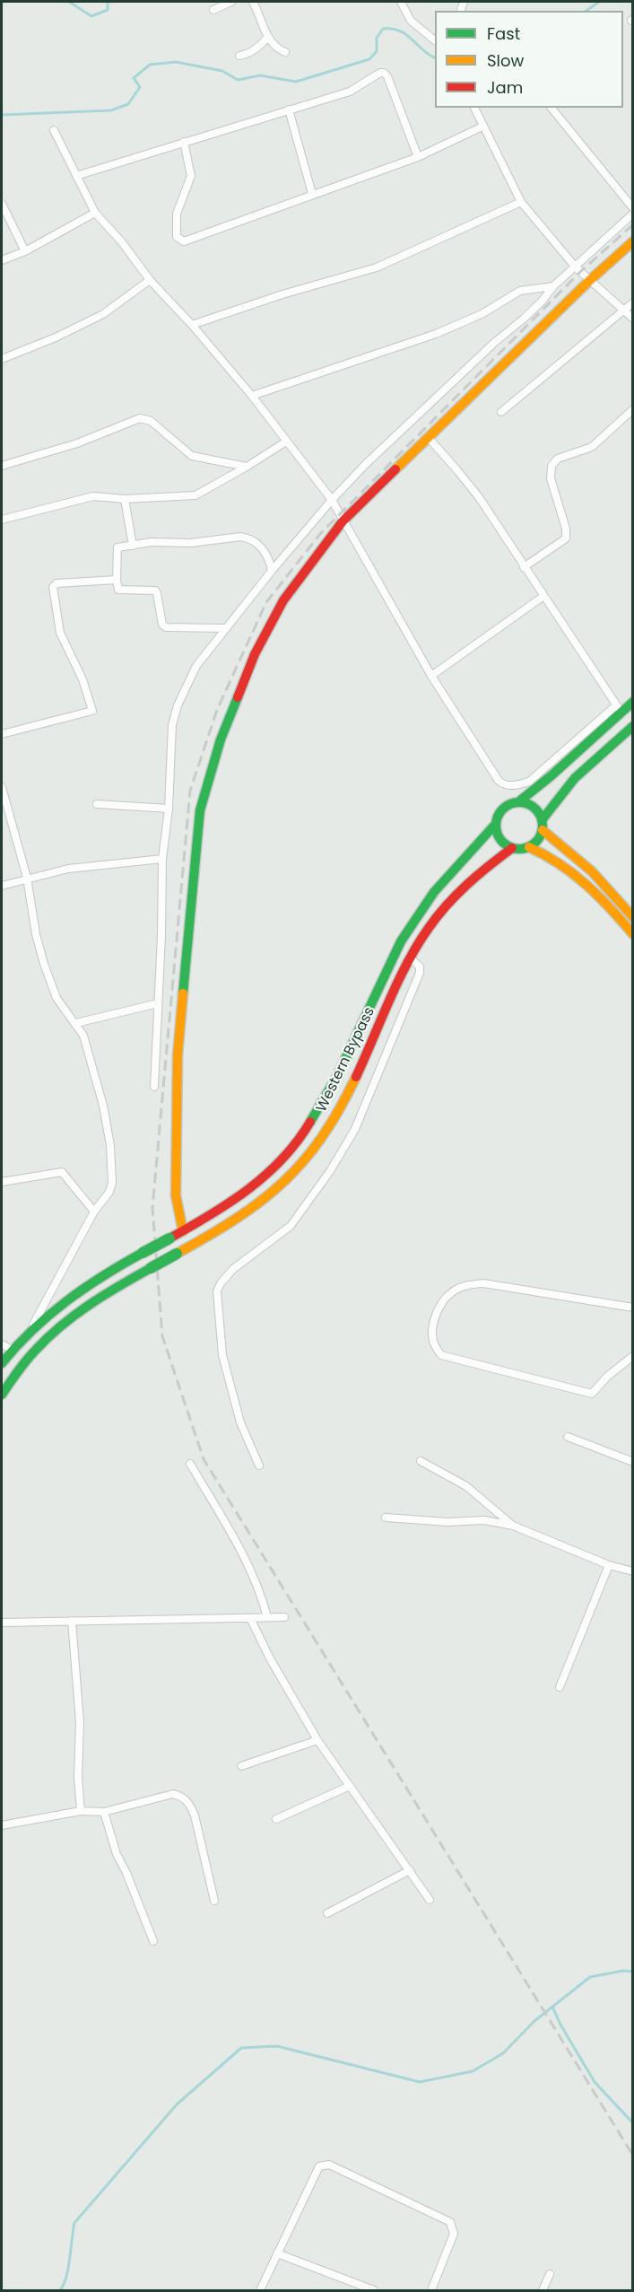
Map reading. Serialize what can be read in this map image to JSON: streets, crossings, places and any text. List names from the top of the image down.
{
  "streets": {
    "main road": ["Western Bypass"]
  },
  "legend": ["Fast", "Slow", "Jam"]
}
